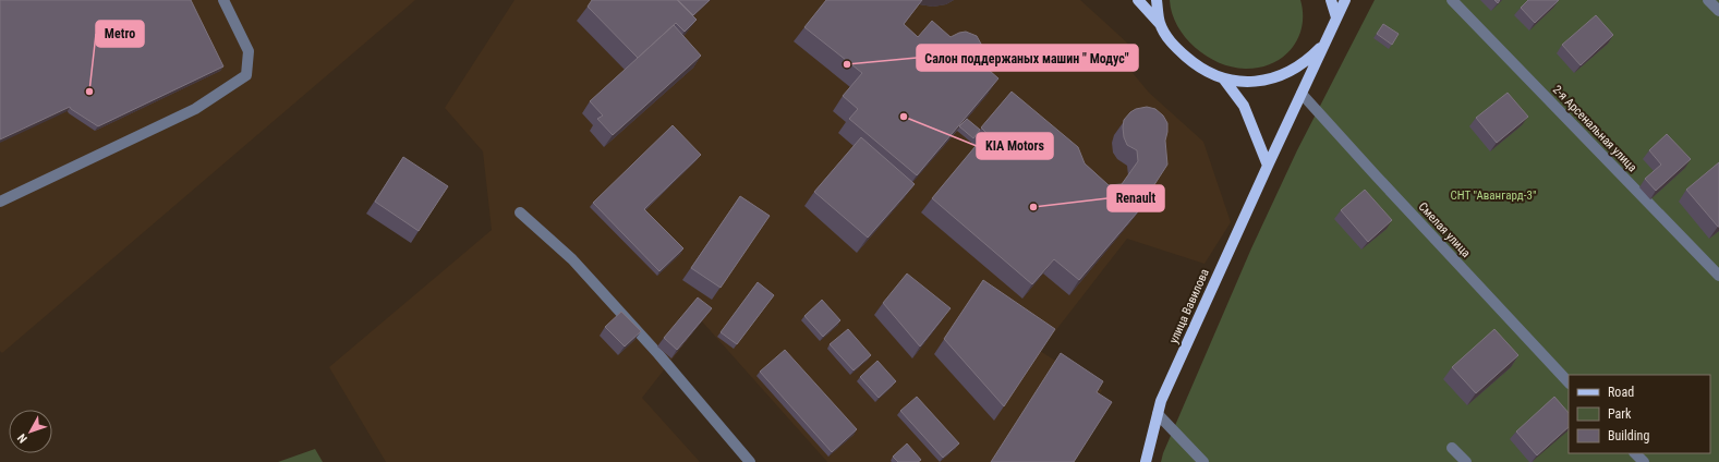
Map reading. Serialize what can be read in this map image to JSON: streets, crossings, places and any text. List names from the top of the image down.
{
  "streets": {
    "main road": ["улица Вавилова"],
    "street": ["2-я Арсенальная улица", "Смелая улица"]
  },
  "crossings": [
    ["Смелая улица", "улица Вавилова"]
  ],
  "parks": ["СНТ \"Авангард-3\""],
  "places": [
    "Салон поддержаных машин \" Модус\"",
    "Metro",
    "KIA Motors",
    "Renault"
  ],
  "legend": ["Road", "Park", "Building"],
  "north": "bottom left"
}
